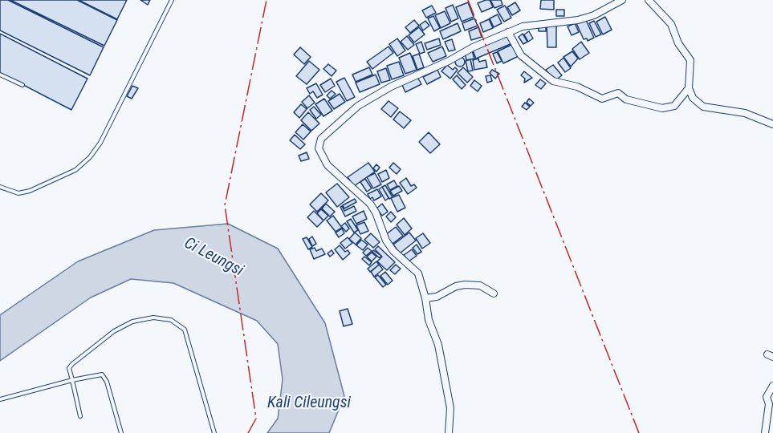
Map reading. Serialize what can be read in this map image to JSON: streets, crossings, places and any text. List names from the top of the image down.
{
  "water": ["Ci Leungsi", "Kali Cileungsi"]
}
